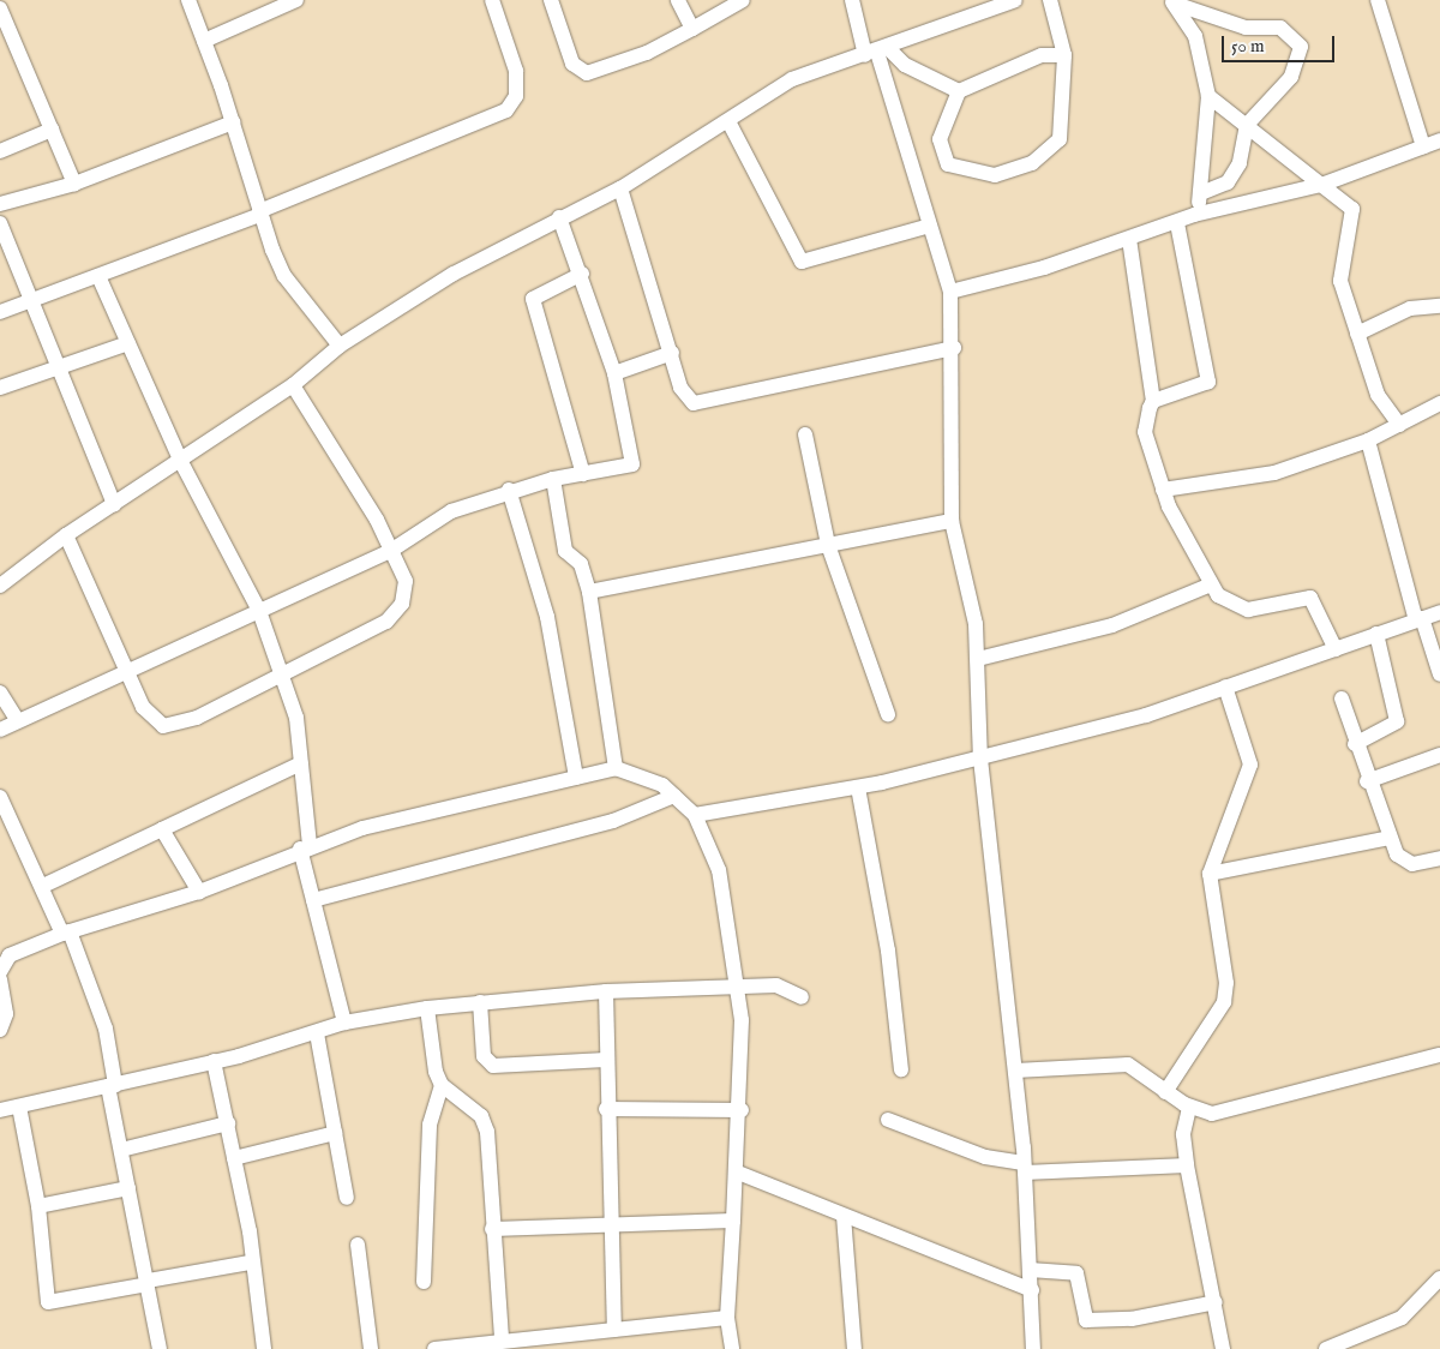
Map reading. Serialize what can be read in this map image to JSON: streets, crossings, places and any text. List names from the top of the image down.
{
  "scale_bar": "50 m"
}
